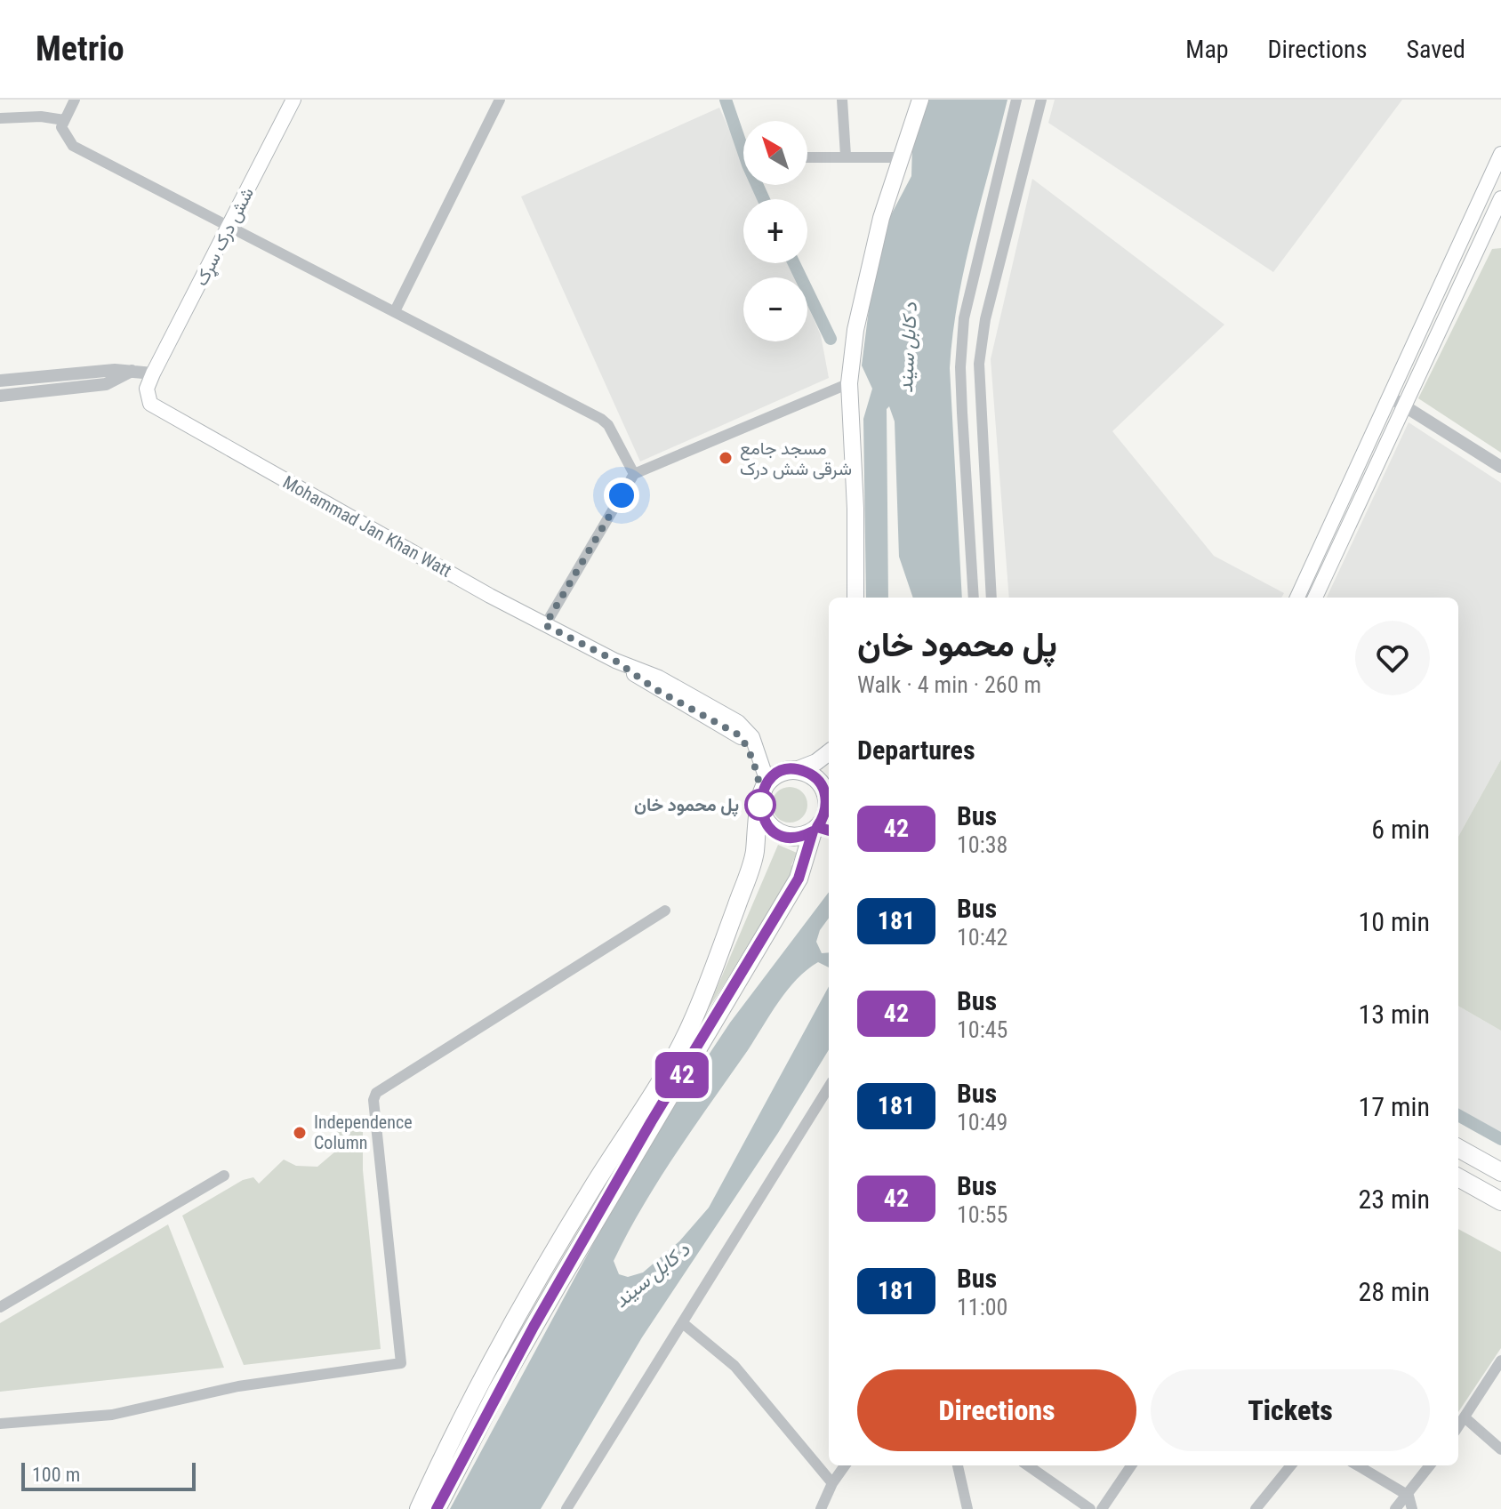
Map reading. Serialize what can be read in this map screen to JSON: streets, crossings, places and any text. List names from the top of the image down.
{
  "streets": {
    "main road": ["شش درک سړک", "Mohammad Jan Khan Watt"]
  },
  "crossings": [
    ["شش درک سړک", "Mohammad Jan Khan Watt"]
  ],
  "water": ["د کابل سيند"],
  "places": ["مسجد جامع شرقی شش درک", "پل محمود خان", "Independence Column"],
  "lines": ["bus line 42"],
  "scale_bar": "100 m",
  "north": "top left",
  "page": {
    "header": "Metrio",
    "nav": ["Map", "Directions", "Saved"],
    "on_map": "42",
    "map_buttons": ["+", "−"],
    "heading": [
      ["پل محمود خان", "Walk · 4 min · 260 m"],
      "Departures"
    ],
    "list": [
      {
        "mark": "42",
        "name": "Bus",
        "note": "10:38",
        "value": "6 min"
      },
      {
        "mark": "181",
        "name": "Bus",
        "note": "10:42",
        "value": "10 min"
      },
      {
        "mark": "42",
        "name": "Bus",
        "note": "10:45",
        "value": "13 min"
      },
      {
        "mark": "181",
        "name": "Bus",
        "note": "10:49",
        "value": "17 min"
      },
      {
        "mark": "42",
        "name": "Bus",
        "note": "10:55",
        "value": "23 min"
      },
      {
        "mark": "181",
        "name": "Bus",
        "note": "11:00",
        "value": "28 min"
      }
    ],
    "buttons": ["Directions", "Tickets"],
    "scale": "100 m"
  }
}
